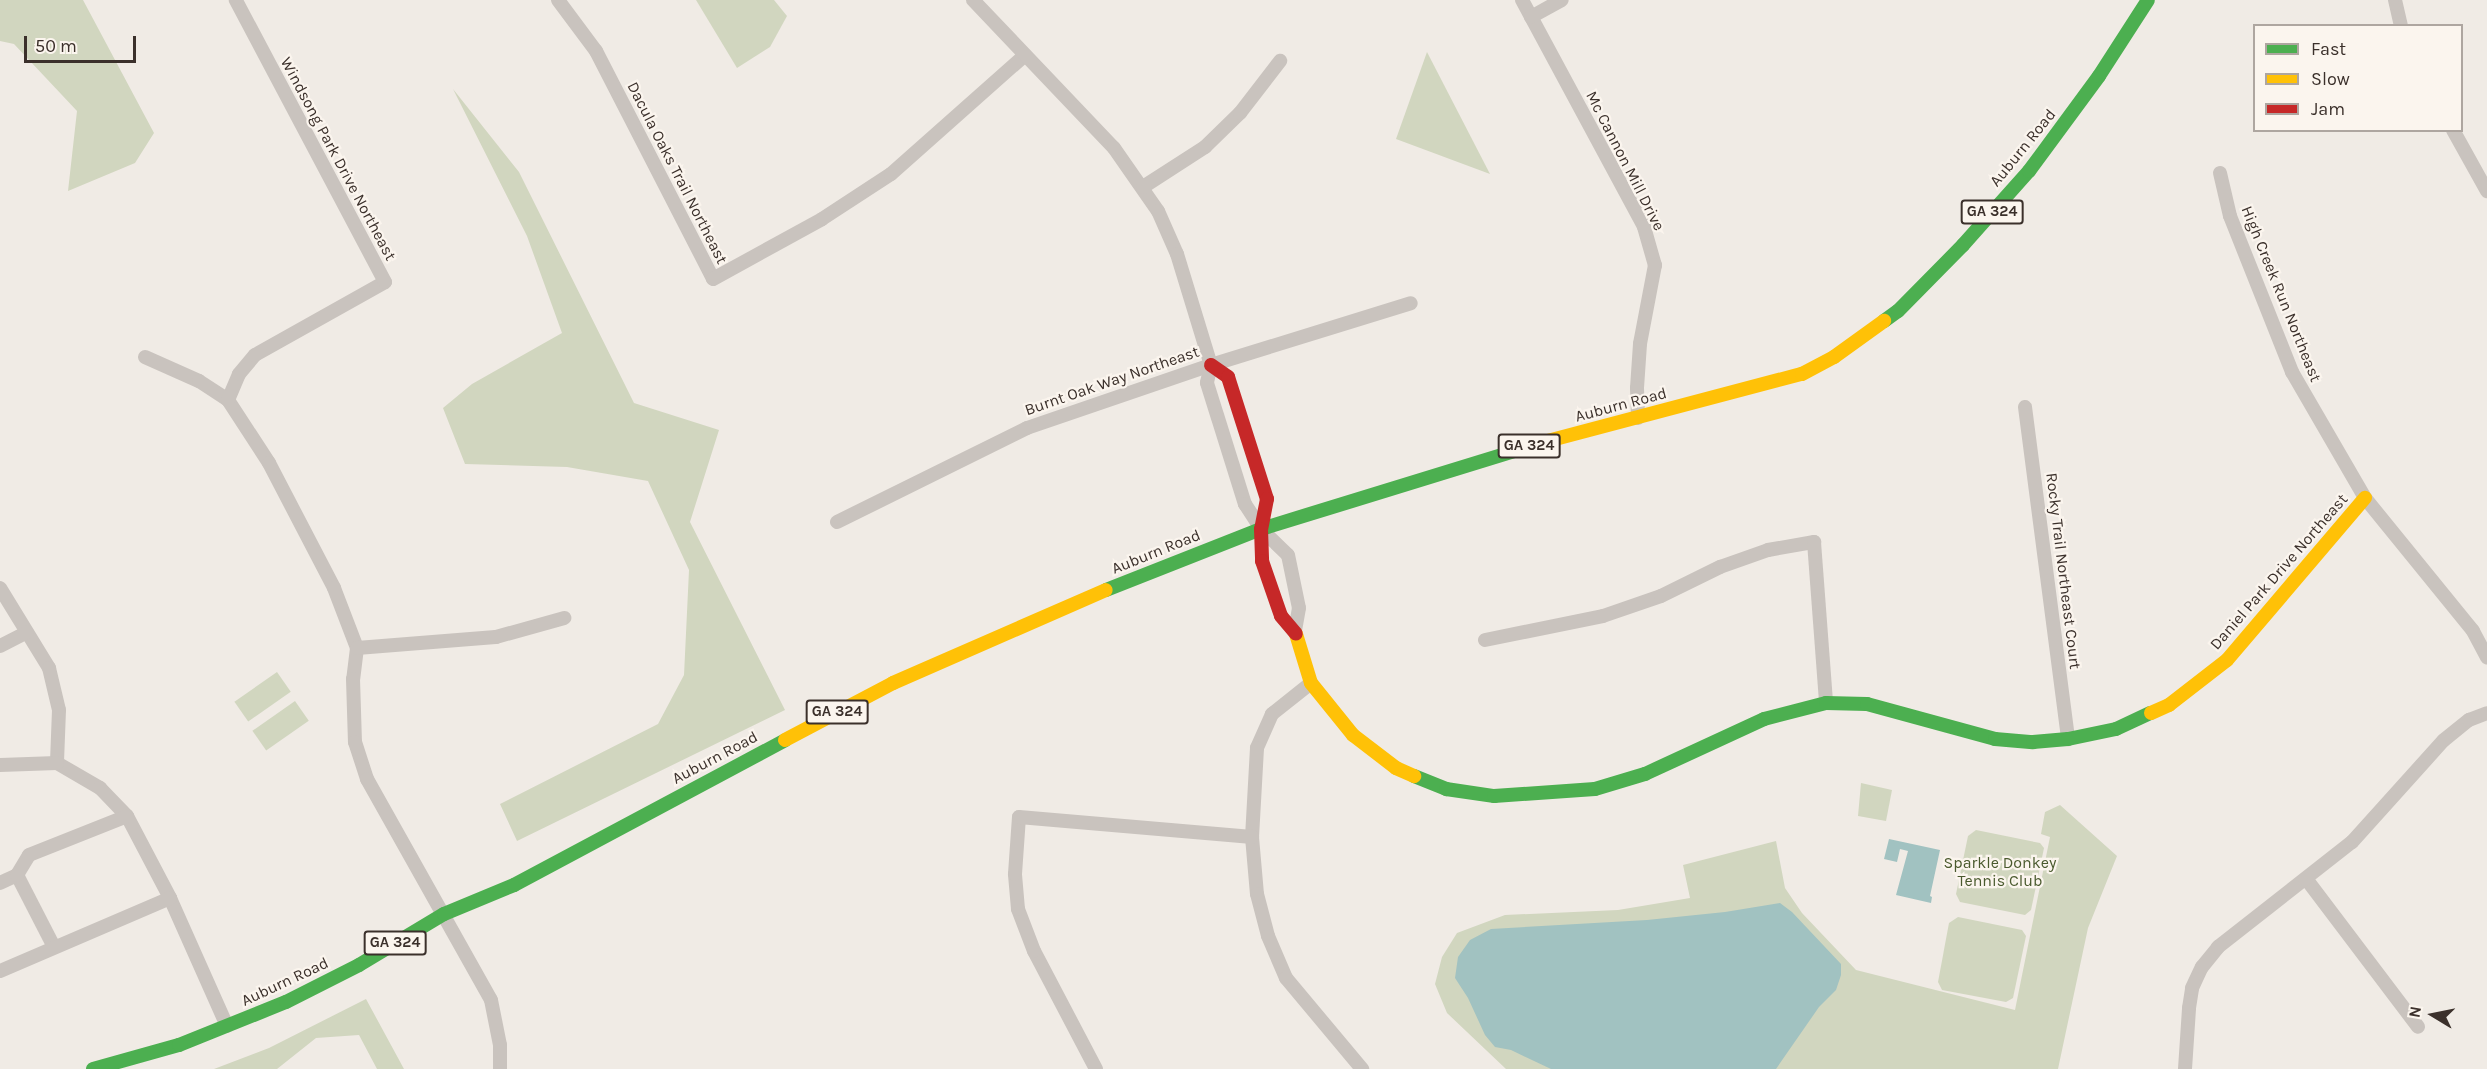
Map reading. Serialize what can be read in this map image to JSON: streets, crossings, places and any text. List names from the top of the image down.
{
  "streets": {
    "main road": ["Auburn Road", "GA 324", "Daniel Park Drive Northeast"],
    "street": [
      "Windsong Park Drive Northeast",
      "Mc Cannon Mill Drive",
      "Dacula Oaks Trail Northeast",
      "High Creek Run Northeast",
      "Burnt Oak Way Northeast",
      "Rocky Trail Northeast Court"
    ]
  },
  "crossings": [
    ["Auburn Road", "Mc Cannon Mill Drive"],
    ["Auburn Road", "Daniel Park Drive Northeast"],
    ["High Creek Run Northeast", "Daniel Park Drive Northeast"],
    ["Burnt Oak Way Northeast", "Daniel Park Drive Northeast"],
    ["Rocky Trail Northeast Court", "Daniel Park Drive Northeast"]
  ],
  "parks": ["Sparkle Donkey Tennis Club"],
  "legend": ["Fast", "Slow", "Jam"],
  "scale_bar": "50 m",
  "north": "left"
}
